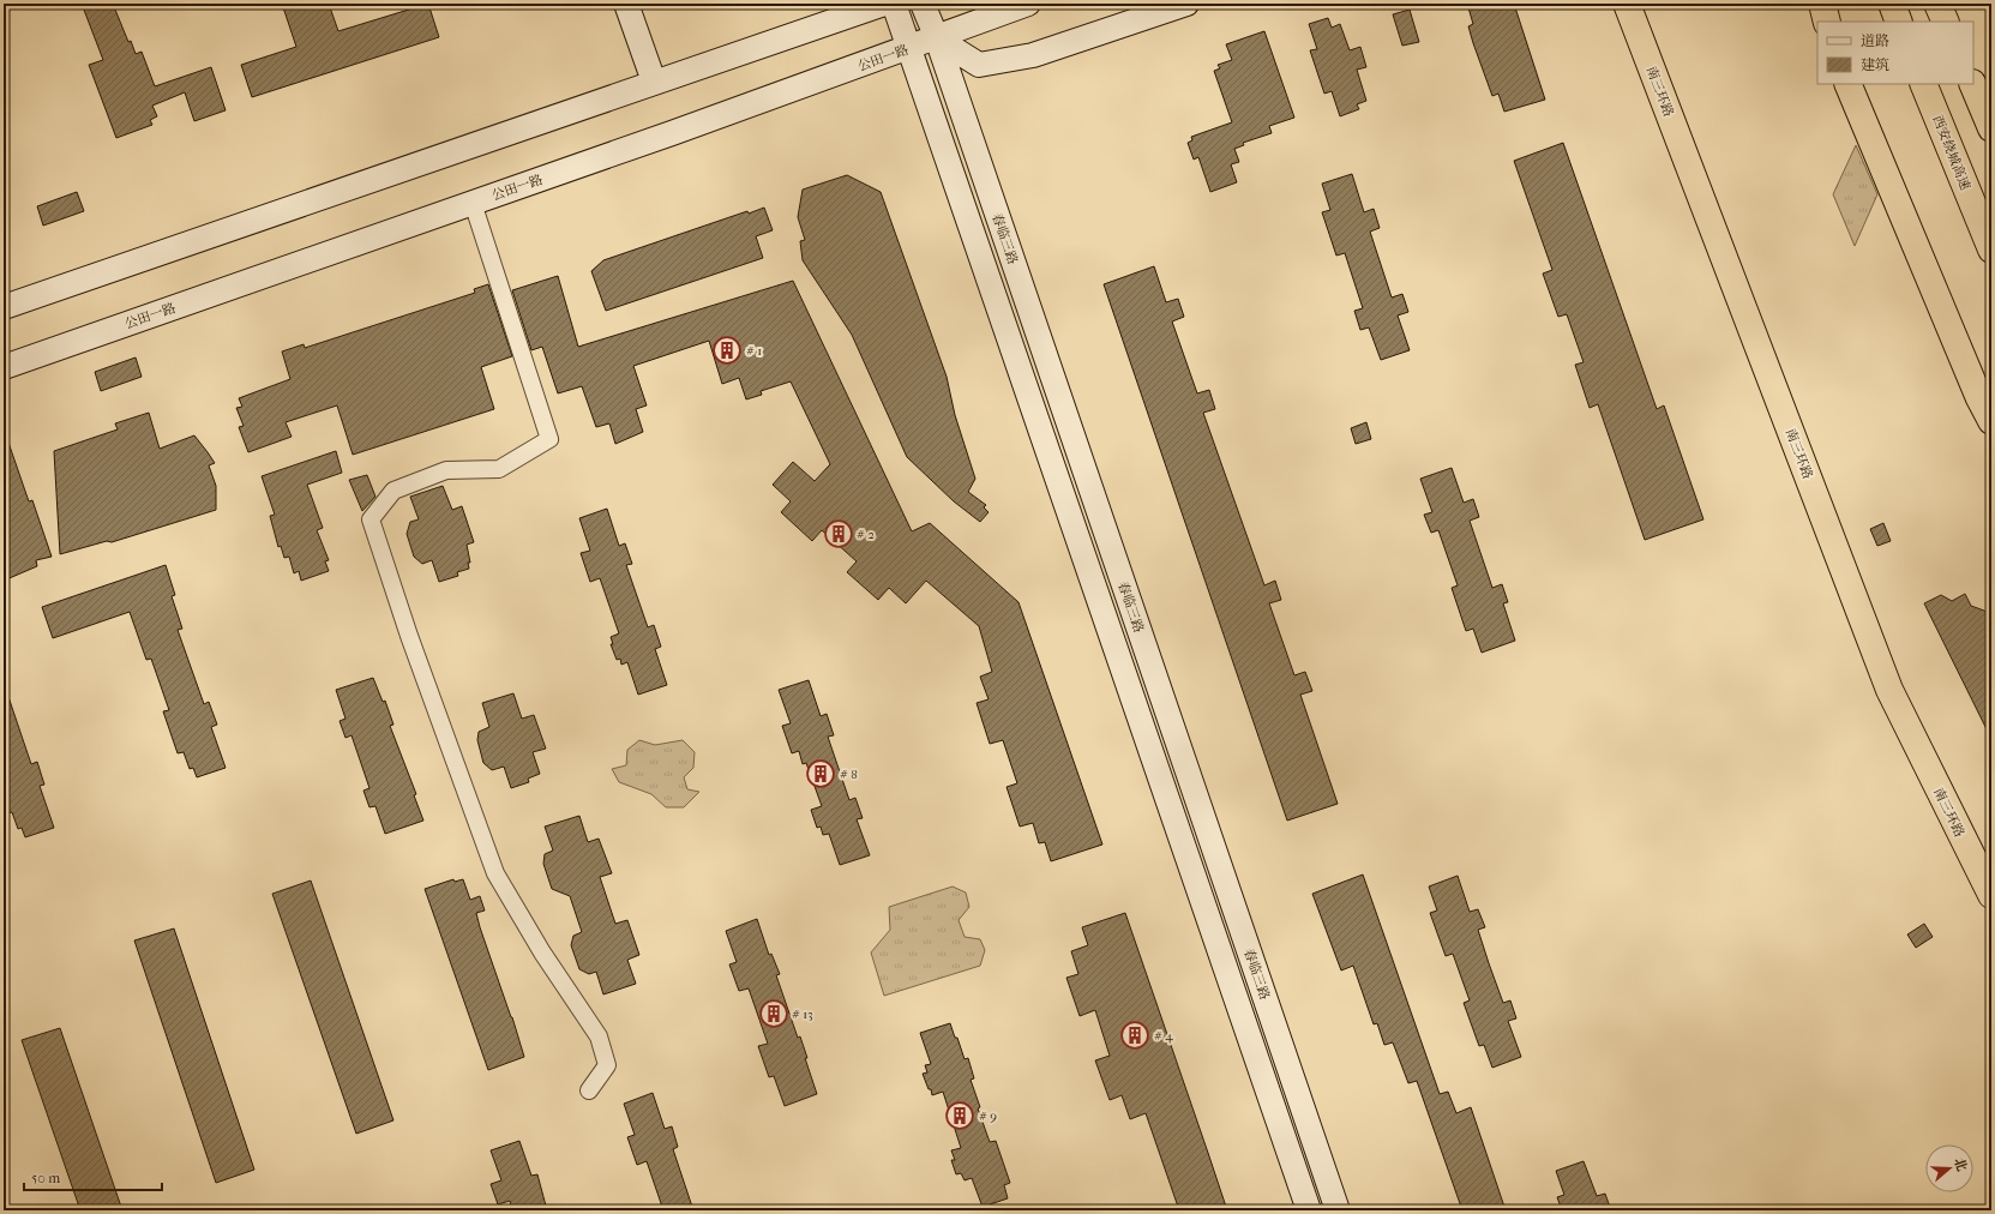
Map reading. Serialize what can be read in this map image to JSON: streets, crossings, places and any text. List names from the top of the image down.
{
  "streets": {
    "highway": ["南三环路", "西安绕城高速"],
    "street": ["公田一路", "春临三路"]
  },
  "crossings": [
    ["公田一路", "春临三路"]
  ],
  "places": {
    "building": [
      "# 1",
      "# 2",
      "# 8",
      "# 13",
      "# 4",
      "# 9"
    ]
  },
  "legend": ["道路", "建筑"],
  "scale_bar": "50 m",
  "north": "right"
}
